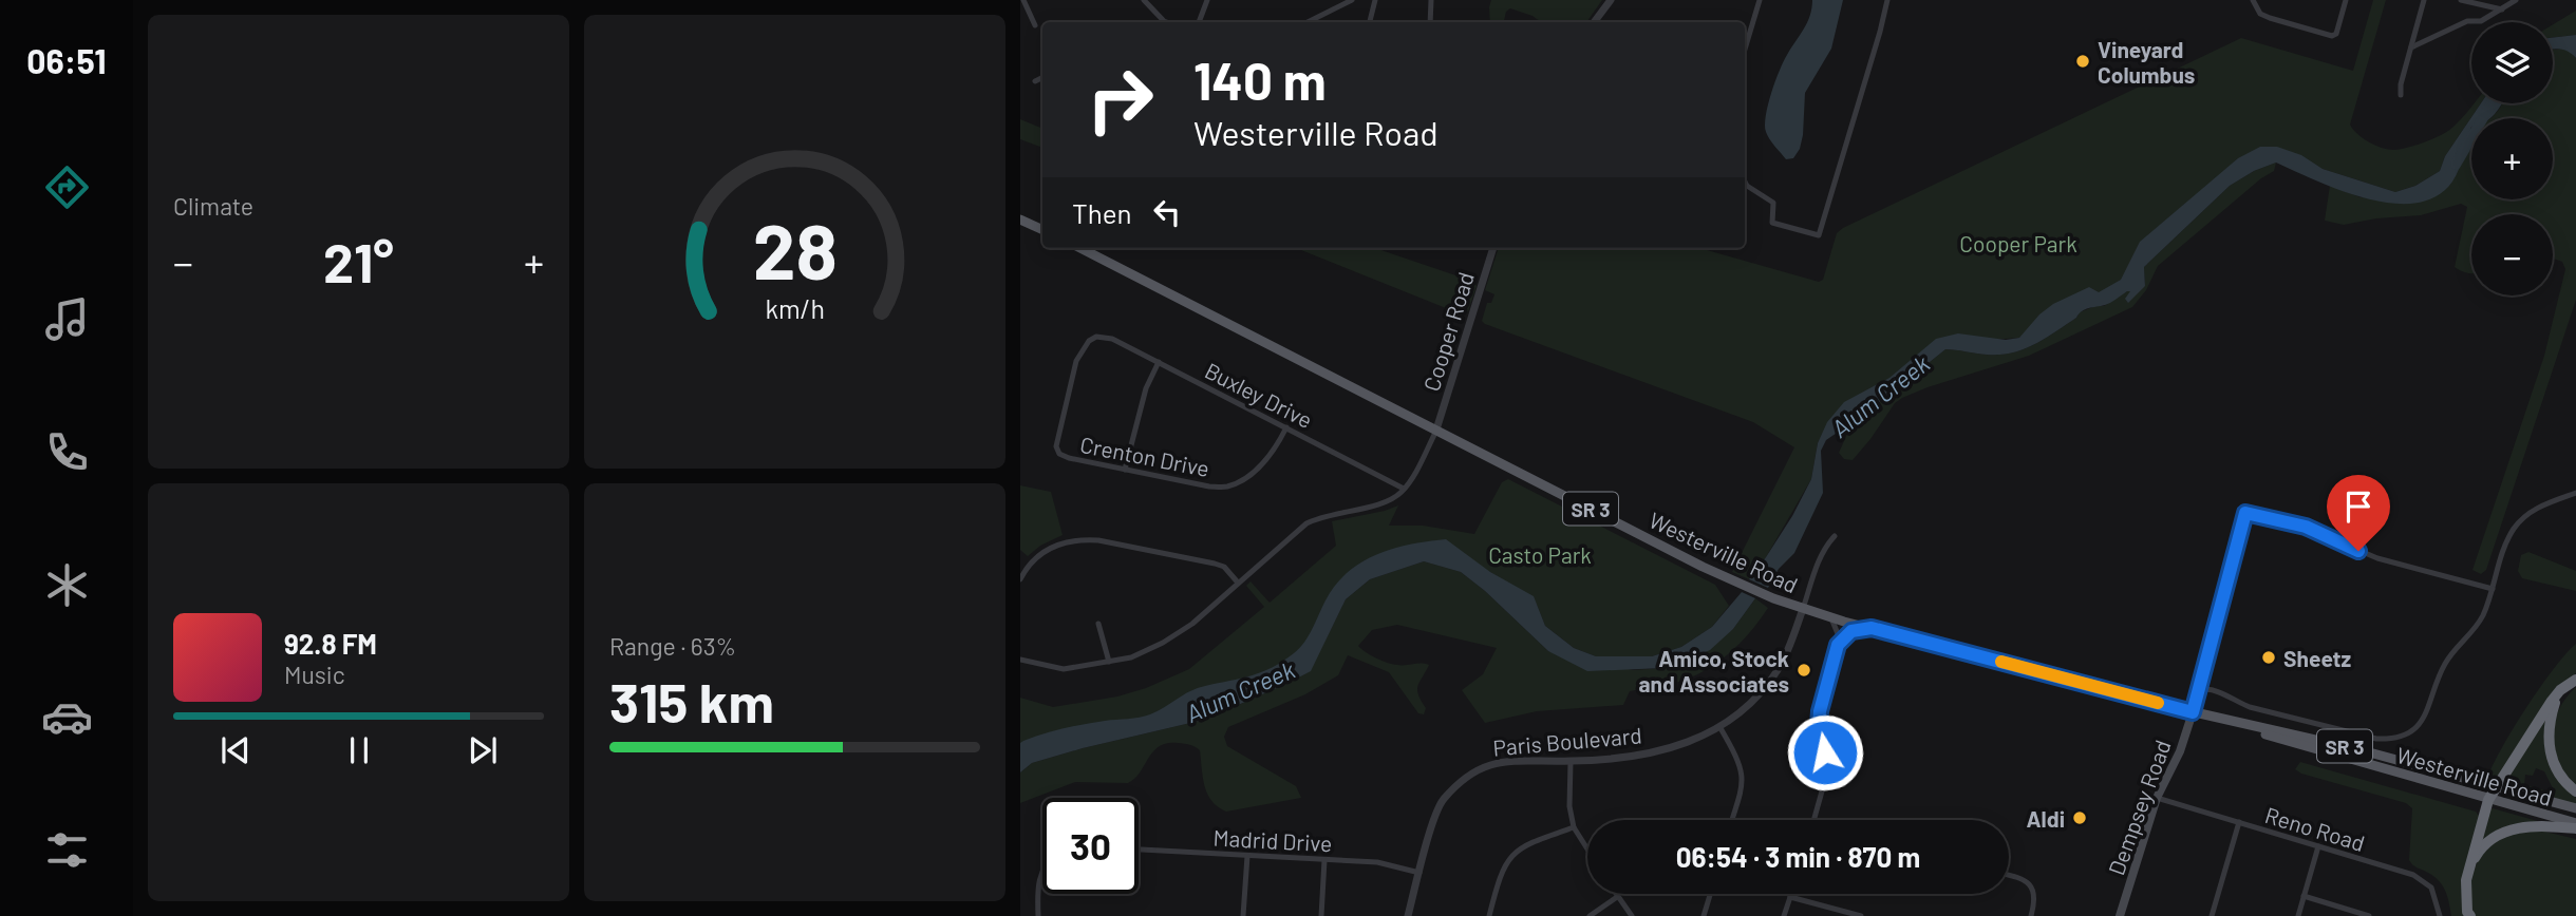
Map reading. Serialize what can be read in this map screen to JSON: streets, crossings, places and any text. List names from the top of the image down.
{
  "streets": {
    "main road": ["SR 3", "Westerville Road", "Dempsey Road"],
    "street": [
      "Cooper Road",
      "Buxley Drive",
      "Crenton Drive",
      "Paris Boulevard",
      "Reno Road",
      "Madrid Drive"
    ]
  },
  "crossings": [
    ["Cooper Road", "Westerville Road"],
    ["Buxley Drive", "Crenton Drive"],
    ["Westerville Road", "Paris Boulevard"],
    ["Westerville Road", "Dempsey Road"],
    ["Paris Boulevard", "Madrid Drive"],
    ["Dempsey Road", "Reno Road"]
  ],
  "water": ["Alum Creek"],
  "parks": ["Cooper Park", "Casto Park"],
  "places": [
    "Vineyard Columbus",
    "Sheetz",
    "Amico, Stock and Associates",
    "Aldi"
  ],
  "page": {
    "tabs": "06:51",
    "tile": [
      "Climate",
      ["Range · 63%", "315 km"]
    ],
    "map_buttons": ["+", "−"],
    "turn": ["140 m", "Westerville Road"],
    "then": "Then",
    "heat": ["−", "21°", "+"],
    "song": ["92.8 FM", "Music"],
    "limit": "30",
    "trip": "06:54 · 3 min · 870 m",
    "gauge": ["28", "km/h"]
  }
}
